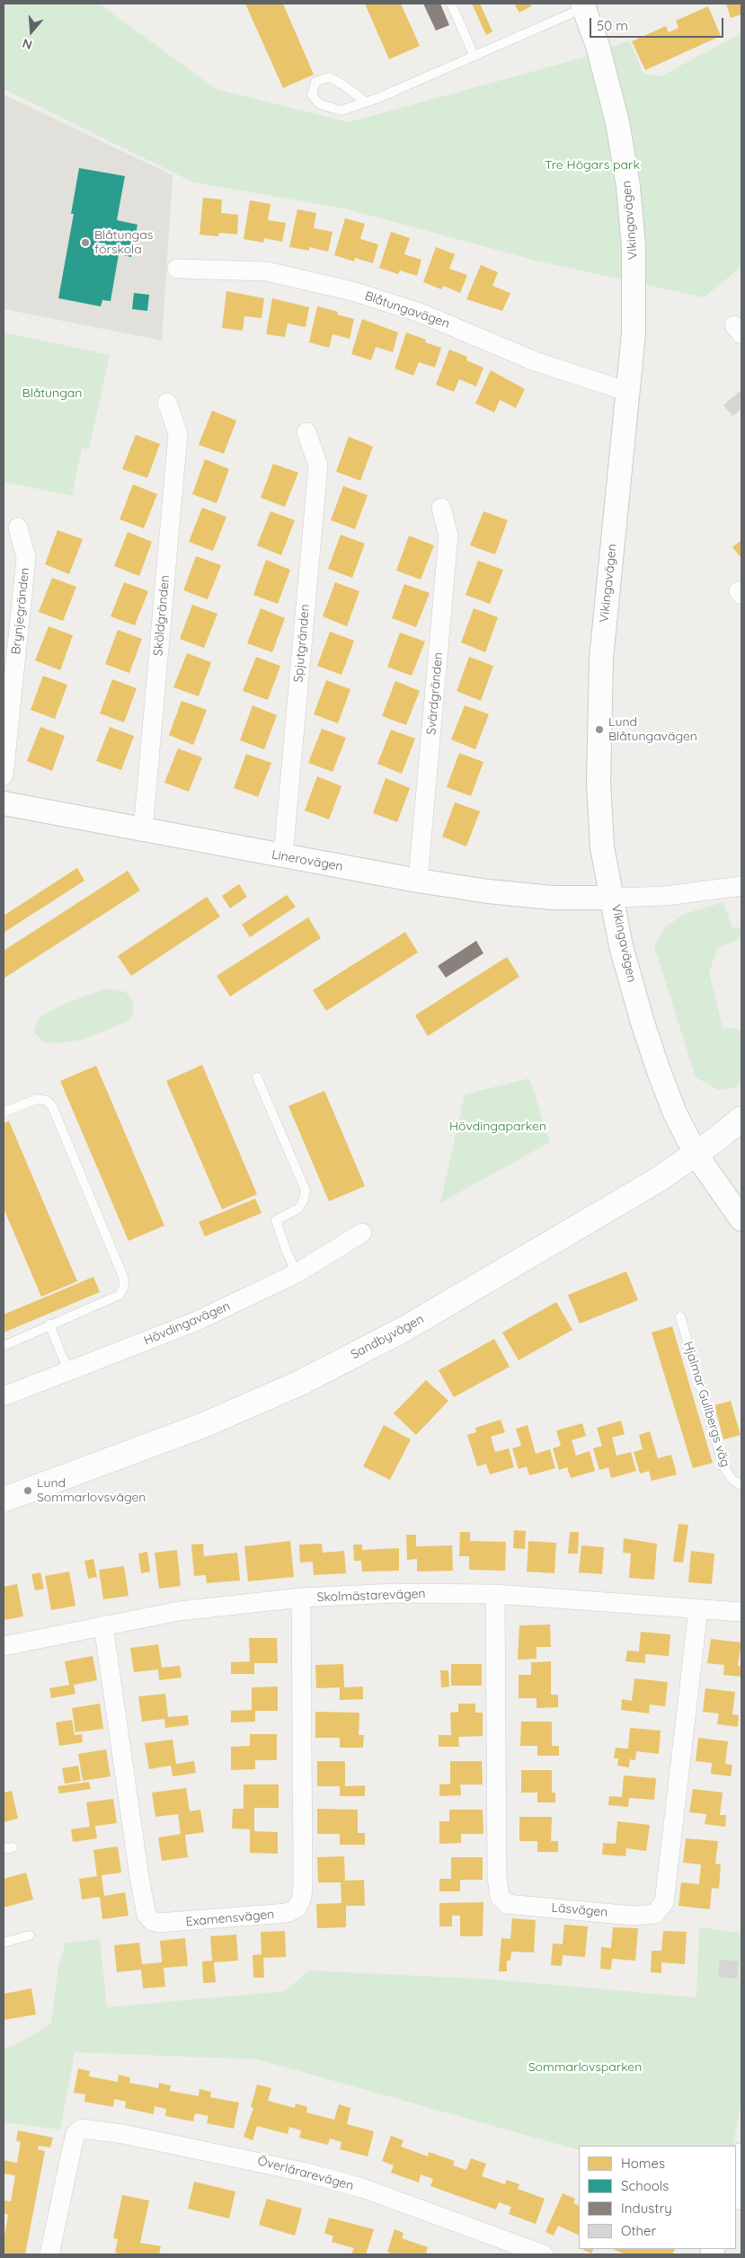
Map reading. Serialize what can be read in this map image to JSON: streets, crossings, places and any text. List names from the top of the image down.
{
  "streets": {
    "main road": ["Sandbyvägen"],
    "street": [
      "Vikingavägen",
      "Blåtungavägen",
      "Brynjegränden",
      "Sköldgränden",
      "Spjutgränden",
      "Svärdgränden",
      "Linerovägen",
      "Hövdingavägen",
      "Skolmästarevägen",
      "Läsvägen",
      "Examensvägen",
      "Överlärarevägen"
    ],
    "lane": ["Hjalmar Gullbergs väg"]
  },
  "crossings": [
    ["Vikingavägen", "Blåtungavägen"],
    ["Vikingavägen", "Linerovägen"],
    ["Vikingavägen", "Sandbyvägen"],
    ["Sköldgränden", "Linerovägen"],
    ["Spjutgränden", "Linerovägen"],
    ["Svärdgränden", "Linerovägen"],
    ["Skolmästarevägen", "Läsvägen"],
    ["Skolmästarevägen", "Examensvägen"]
  ],
  "parks": [
    "Tre Högars park",
    "Blåtungan",
    "Hövdingaparken",
    "Sommarlovsparken"
  ],
  "places": ["Blåtungas förskola", "Lund Blåtungavägen", "Lund Sommarlovsvägen"],
  "legend": [
    "Homes",
    "Schools",
    "Industry",
    "Other"
  ],
  "scale_bar": "50 m",
  "north": "bottom"
}
